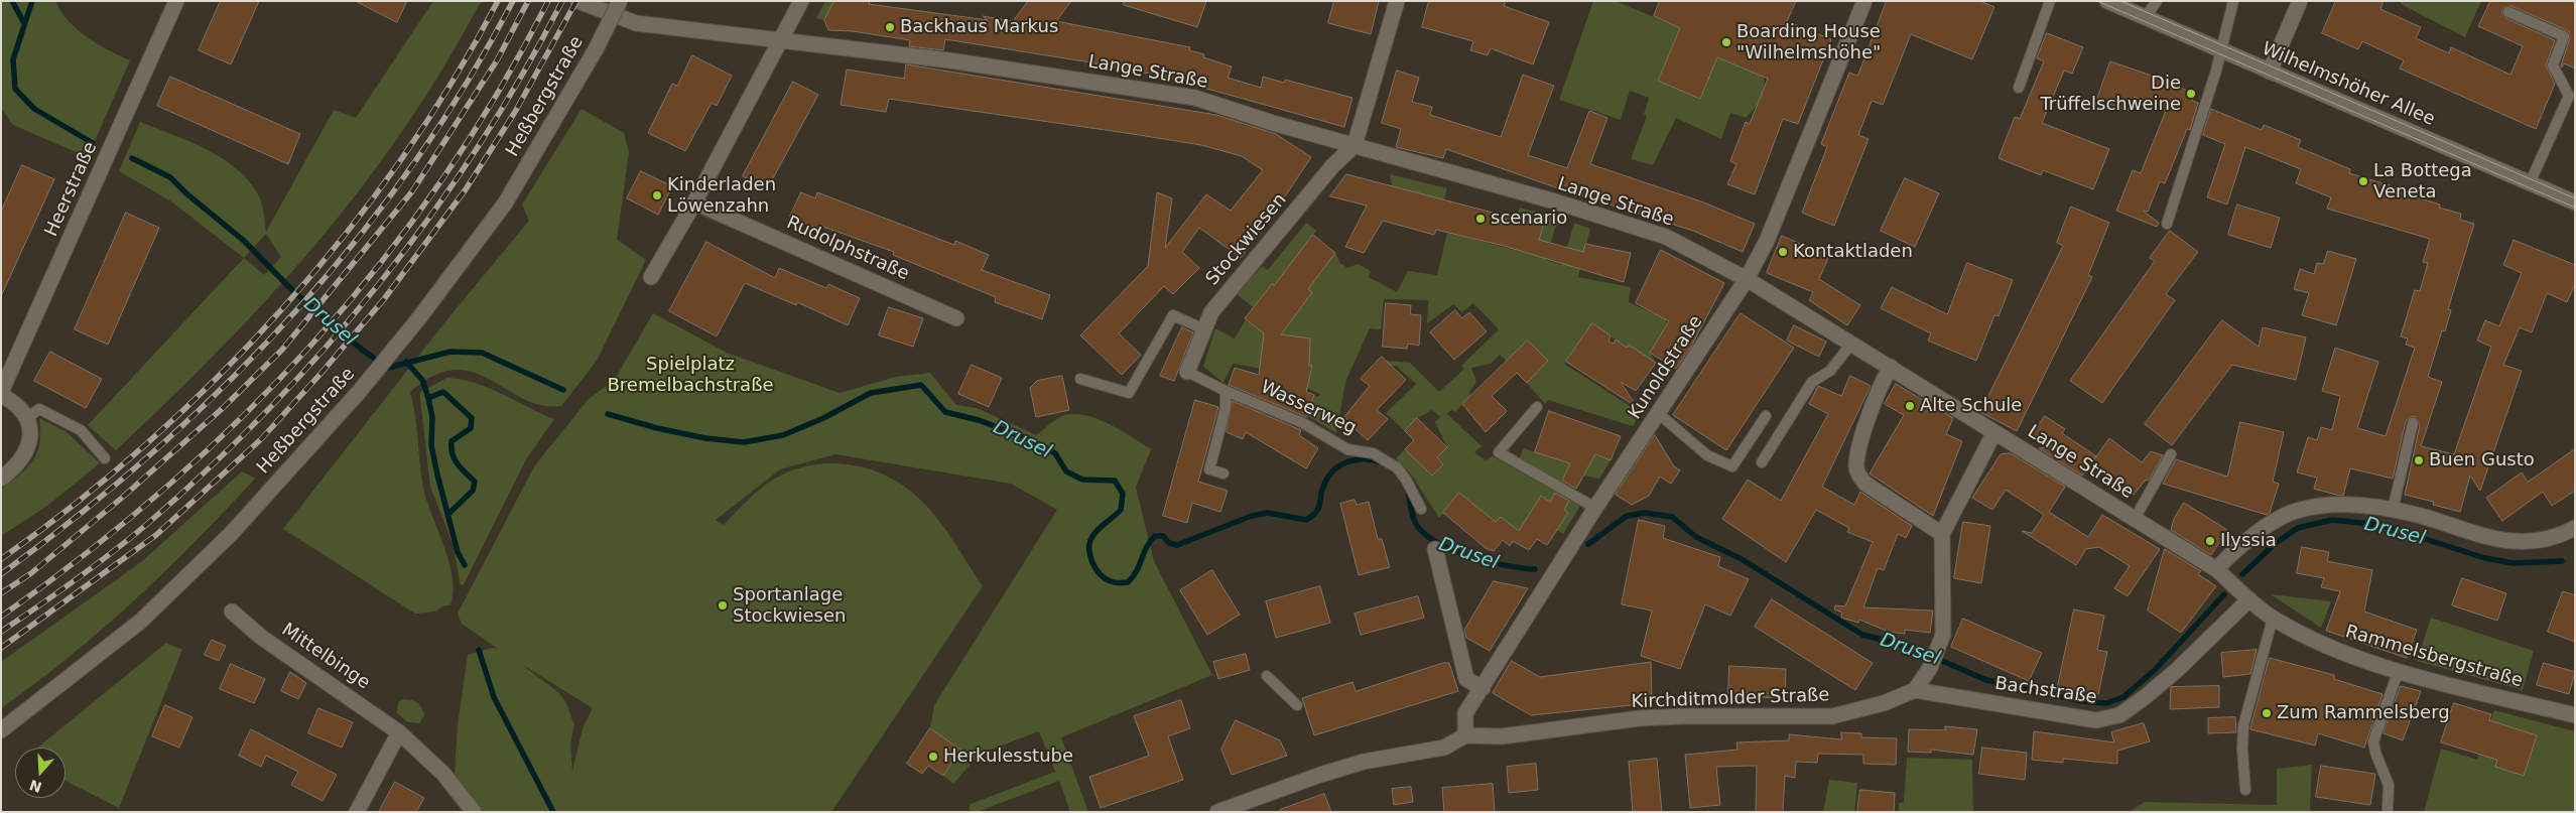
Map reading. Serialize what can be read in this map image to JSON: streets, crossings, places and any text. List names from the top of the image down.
{
  "streets": {
    "street": [
      "Lange Straße",
      "Wilhelmshöher Allee",
      "Heßbergstraße",
      "Heerstraße",
      "Stockwiesen",
      "Rudolphstraße",
      "Kunoldstraße",
      "Mittelbinge",
      "Rammelsbergstraße",
      "Bachstraße",
      "Kirchditmolder Straße"
    ],
    "lane": ["Wasserweg"]
  },
  "crossings": [
    ["Lange Straße", "Stockwiesen"],
    ["Lange Straße", "Kunoldstraße"],
    ["Lange Straße", "Rammelsbergstraße"],
    ["Stockwiesen", "Wasserweg"],
    ["Kunoldstraße", "Kirchditmolder Straße"],
    ["Rammelsbergstraße", "Bachstraße"],
    ["Bachstraße", "Kirchditmolder Straße"]
  ],
  "water": ["Drusel"],
  "parks": ["Spielplatz Bremelbachstraße"],
  "places": [
    "Backhaus Markus",
    "Boarding House \"Wilhelmshöhe\"",
    "Die Trüffelschweine",
    "La Bottega Veneta",
    "Kinderladen Löwenzahn",
    "scenario",
    "Kontaktladen",
    "Alte Schule",
    "Buen Gusto",
    "Ilyssia",
    "Sportanlage Stockwiesen",
    "Zum Rammelsberg",
    "Herkulesstube"
  ],
  "north": "bottom"
}
